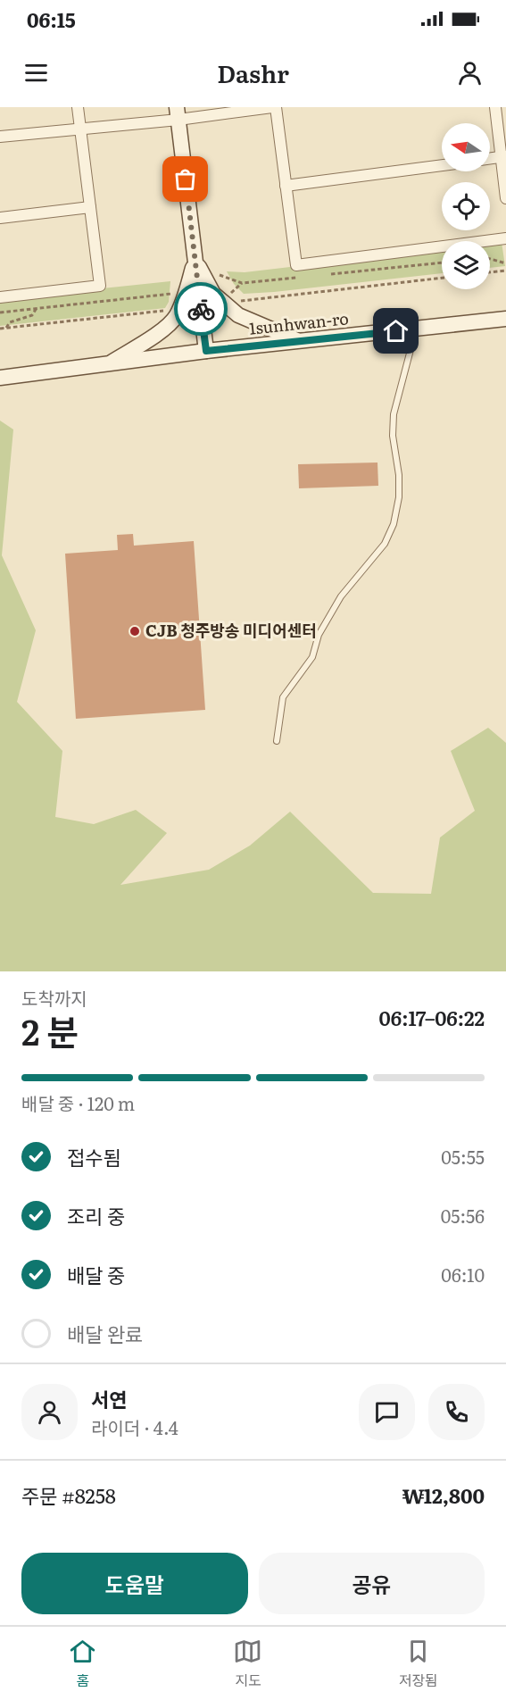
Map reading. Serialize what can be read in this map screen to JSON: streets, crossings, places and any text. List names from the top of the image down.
{
  "streets": {
    "street": ["1sunhwan-ro"]
  },
  "places": ["CJB 청주방송 미디어센터"],
  "north": "left",
  "page": {
    "status": "06:15",
    "header": "Dashr",
    "heading": ["2 분", "도착까지", "06:17–06:22"],
    "panel": [
      "서연",
      "라이더 · 4.4",
      "주문 #8258",
      "₩12,800"
    ],
    "bar": "배달 중 · 120 m",
    "list": [
      ["접수됨", "05:55"],
      ["조리 중", "05:56"],
      ["배달 중", "06:10"],
      "배달 완료"
    ],
    "buttons": ["도움말", "공유"],
    "tabs": ["홈", "지도", "저장됨"]
  }
}
